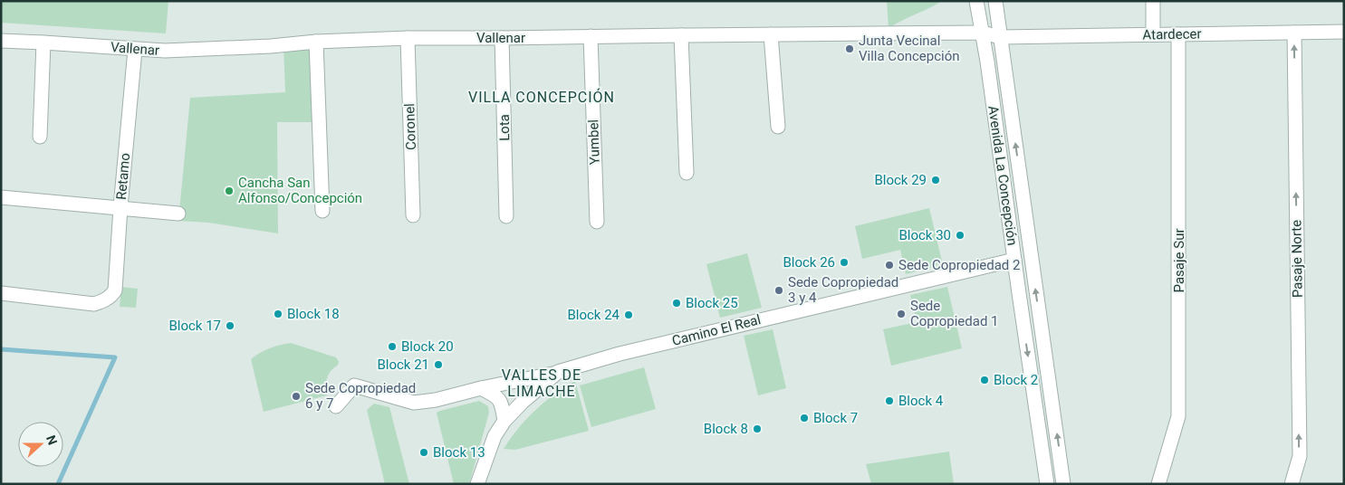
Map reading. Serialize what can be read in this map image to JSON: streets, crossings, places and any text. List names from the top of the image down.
{
  "streets": {
    "street": [
      "Atardecer",
      "Vallenar",
      "Coronel",
      "Lota",
      "Yumbel",
      "Avenida La Concepción",
      "Retamo",
      "Pasaje Norte",
      "Pasaje Sur",
      "Camino El Real"
    ]
  },
  "crossings": [
    ["Atardecer", "Vallenar"],
    ["Atardecer", "Avenida La Concepción"],
    ["Atardecer", "Pasaje Norte"],
    ["Atardecer", "Pasaje Sur"],
    ["Vallenar", "Coronel"],
    ["Vallenar", "Lota"],
    ["Vallenar", "Yumbel"],
    ["Vallenar", "Avenida La Concepción"],
    ["Vallenar", "Retamo"],
    ["Avenida La Concepción", "Camino El Real"]
  ],
  "one_way": ["Pasaje Norte"],
  "districts": ["VILLA CONCEPCIÓN", "VALLES DE LIMACHE"],
  "places": [
    "Junta Vecinal Villa Concepción",
    "Block 29",
    "Cancha San Alfonso/Concepción",
    "Block 30",
    "Block 26",
    "Sede Copropiedad 2",
    "Sede Copropiedad 3 y 4",
    "Block 25",
    "Block 18",
    "Sede Copropiedad 1",
    "Block 24",
    "Block 17",
    "Block 20",
    "Block 21",
    "Block 2",
    "Sede Copropiedad 6 y 7",
    "Block 4",
    "Block 7",
    "Block 8",
    "Block 13"
  ],
  "north": "right"
}
